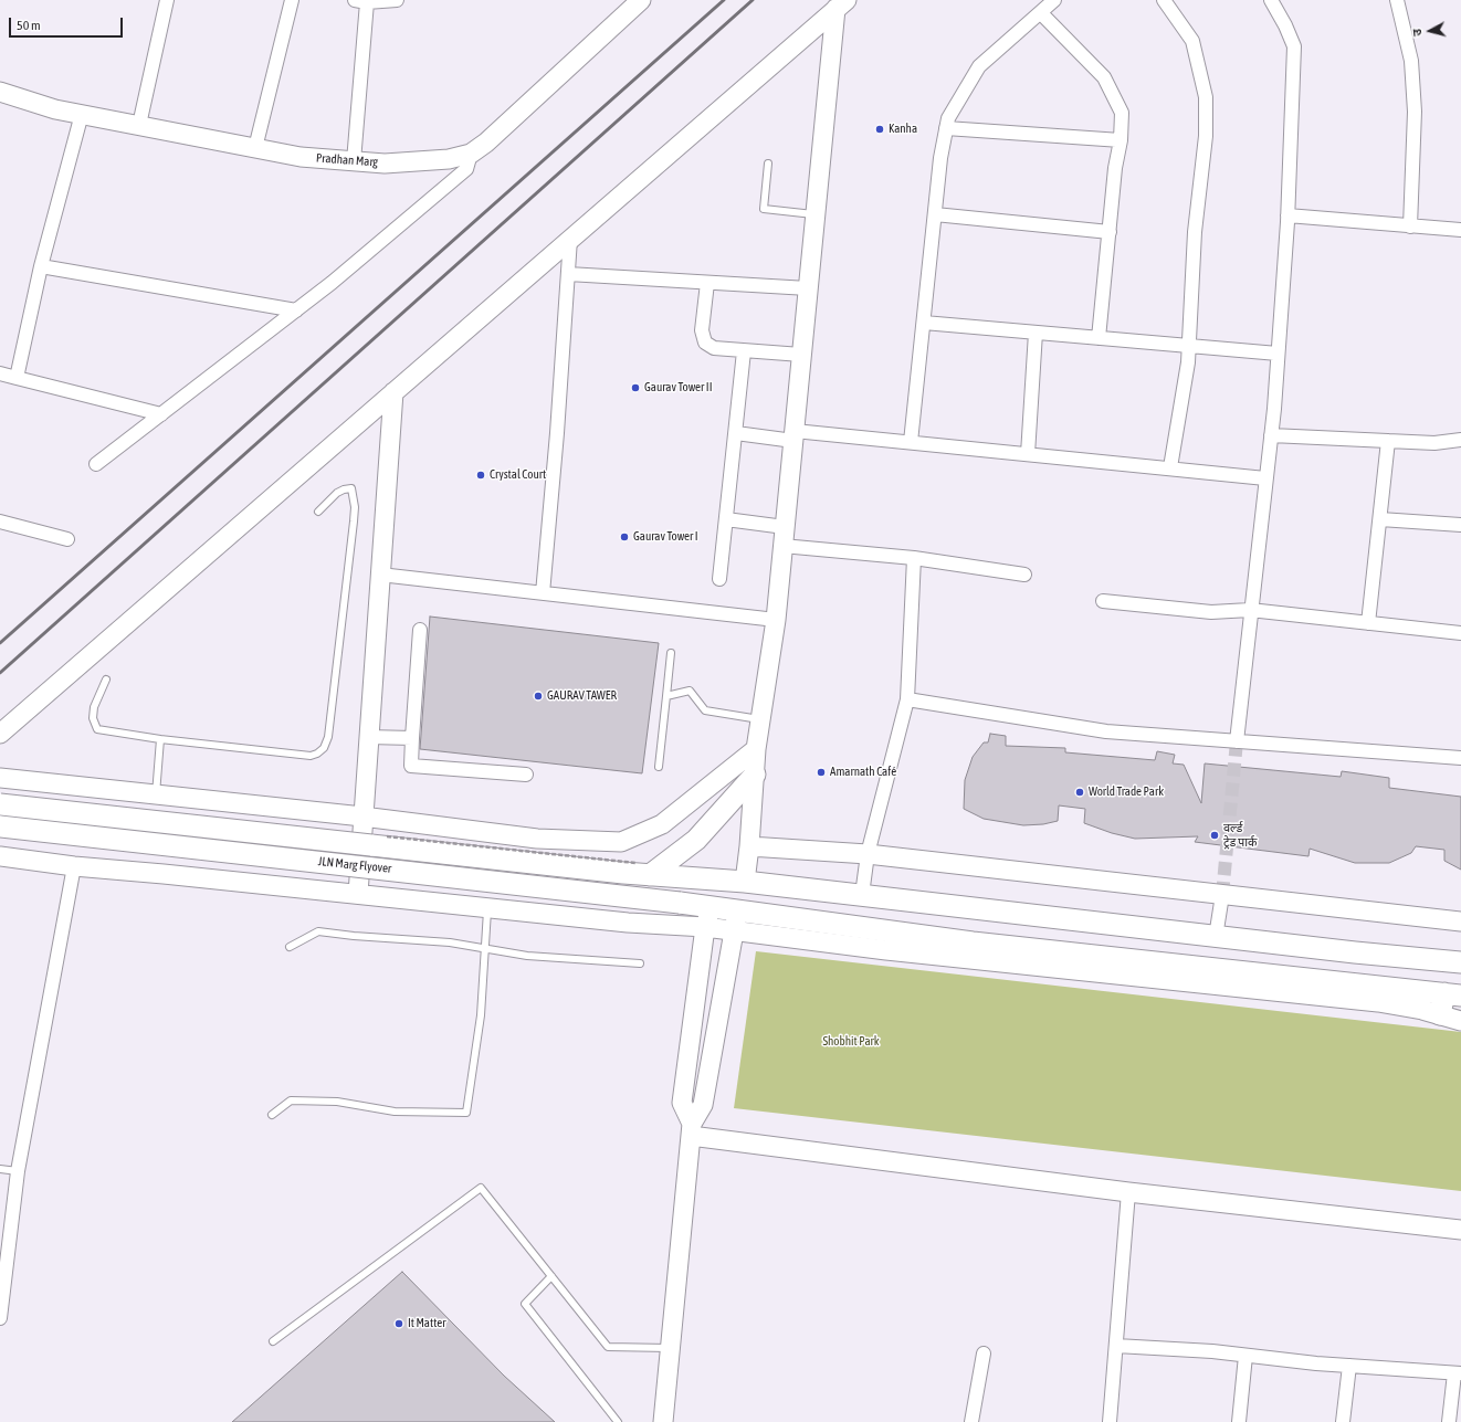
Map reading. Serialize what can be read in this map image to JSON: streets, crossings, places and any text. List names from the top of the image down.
{
  "streets": {
    "main road": ["JLN Marg Flyover"],
    "street": ["Pradhan Marg"]
  },
  "parks": ["Shobhit Park"],
  "places": [
    "Kanha",
    "Gaurav Tower II",
    "Crystal Court",
    "Gaurav Tower I",
    "GAURAV TAWER",
    "Amarnath Café",
    "World Trade Park",
    "वर्ल्ड ट्रेड पार्क",
    "It Matter"
  ],
  "scale_bar": "50 m",
  "north": "left"
}
